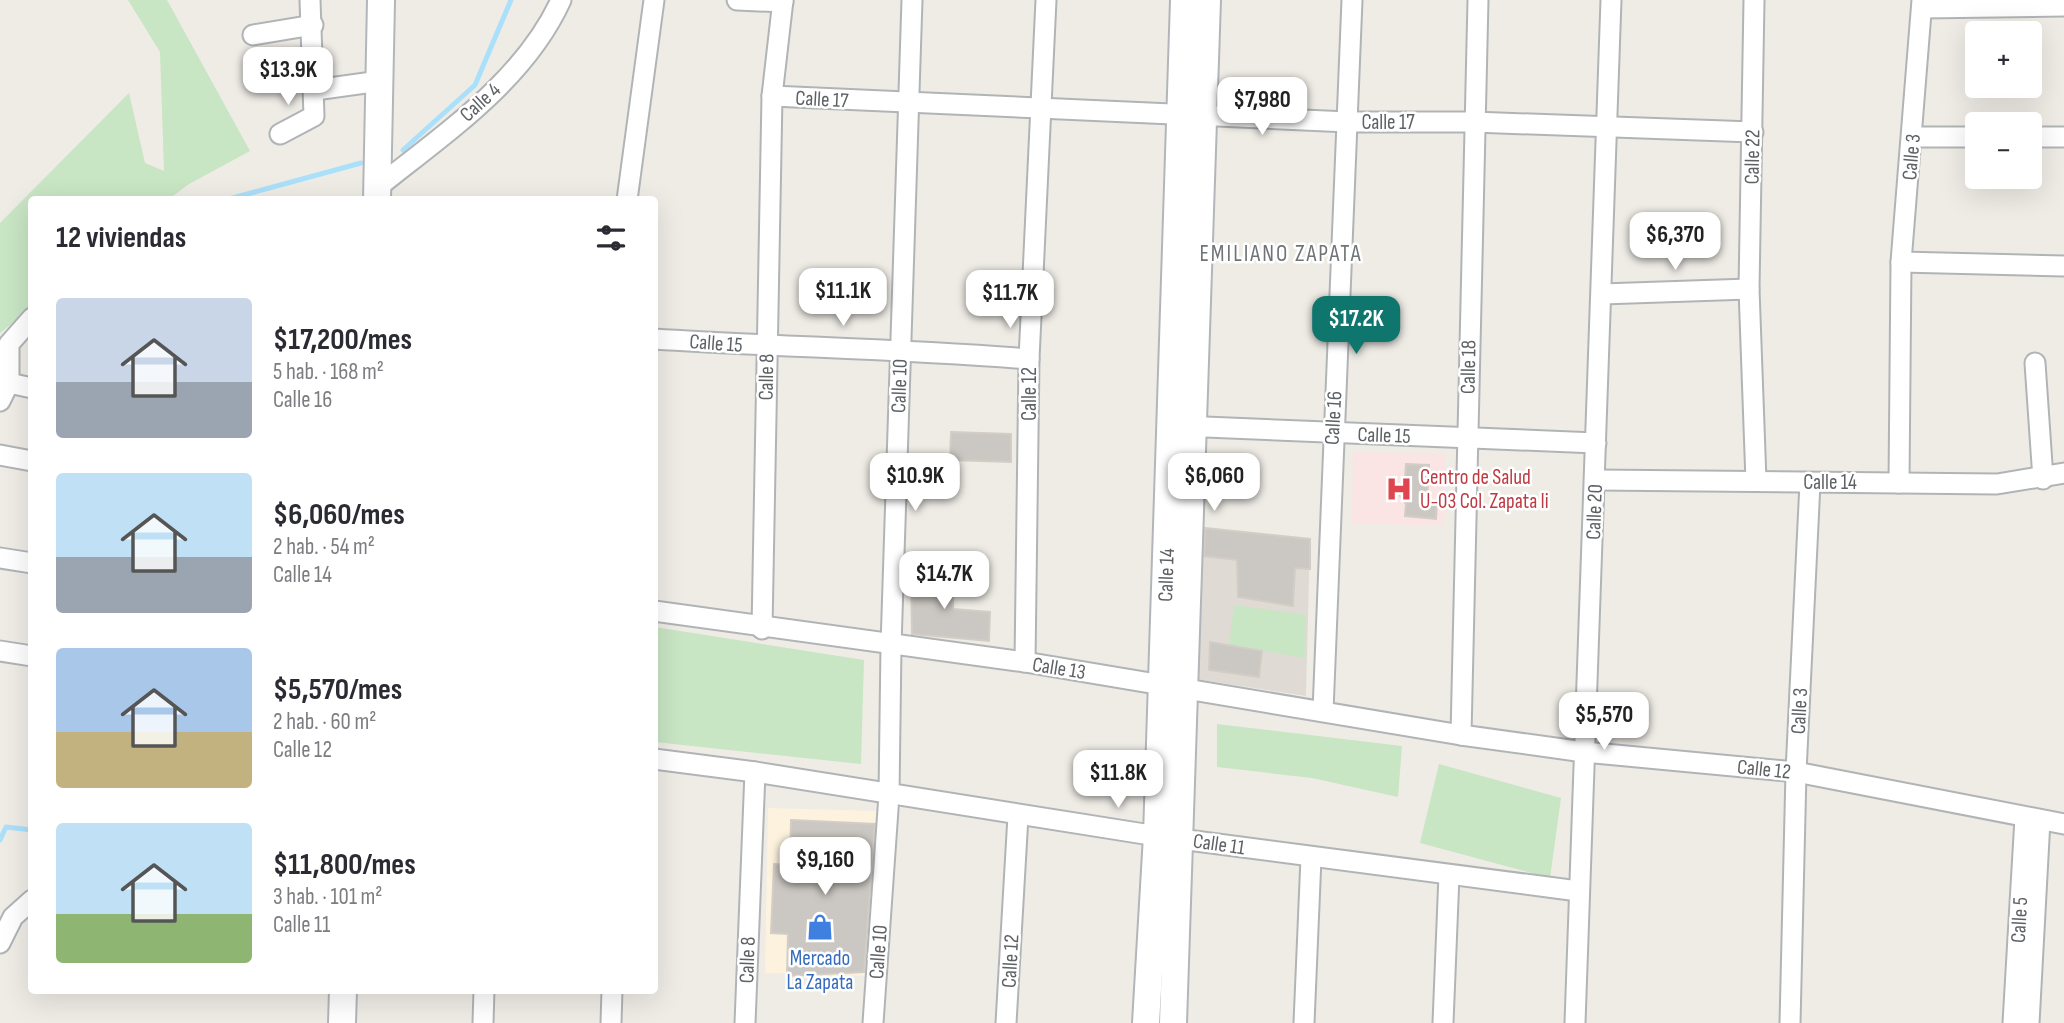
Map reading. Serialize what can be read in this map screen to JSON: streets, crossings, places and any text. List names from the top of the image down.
{
  "streets": {
    "main road": ["Calle 14"],
    "street": [
      "Calle 17",
      "Calle 4",
      "Calle 22",
      "Calle 3",
      "Calle 15",
      "Calle 18",
      "Calle 8",
      "Calle 10",
      "Calle 12",
      "Calle 16",
      "Calle 20",
      "Calle 13",
      "Calle 11",
      "Calle 5"
    ]
  },
  "crossings": [
    ["Calle 17", "Calle 22"],
    ["Calle 17", "Calle 18"],
    ["Calle 17", "Calle 8"],
    ["Calle 17", "Calle 10"],
    ["Calle 17", "Calle 12"],
    ["Calle 17", "Calle 16"],
    ["Calle 17", "Calle 14"],
    ["Calle 17", "Calle 20"],
    ["Calle 22", "Calle 14"],
    ["Calle 3", "Calle 12"],
    ["Calle 3", "Calle 14"],
    ["Calle 15", "Calle 18"],
    ["Calle 15", "Calle 8"],
    ["Calle 15", "Calle 10"],
    ["Calle 15", "Calle 12"],
    ["Calle 15", "Calle 16"],
    ["Calle 15", "Calle 14"],
    ["Calle 15", "Calle 20"],
    ["Calle 18", "Calle 12"],
    ["Calle 18", "Calle 13"],
    ["Calle 8", "Calle 13"],
    ["Calle 8", "Calle 11"],
    ["Calle 10", "Calle 13"],
    ["Calle 10", "Calle 11"],
    ["Calle 12", "Calle 20"],
    ["Calle 12", "Calle 13"],
    ["Calle 12", "Calle 11"],
    ["Calle 12", "Calle 5"],
    ["Calle 16", "Calle 13"],
    ["Calle 14", "Calle 20"],
    ["Calle 14", "Calle 13"],
    ["Calle 14", "Calle 11"],
    ["Calle 20", "Calle 11"]
  ],
  "districts": ["EMILIANO ZAPATA"],
  "places": {
    "hospital": ["Centro de Salud U-03 Col. Zapata Ii"],
    "shop": ["Mercado La Zapata"]
  },
  "page": {
    "map_buttons": ["+", "−"],
    "price": [
      "$13.9K",
      "$7,980",
      "$6,370",
      "$11.1K",
      "$11.7K",
      "$17.2K",
      "$10.9K",
      "$6,060",
      "$14.7K",
      "$5,570",
      "$11.8K",
      "$9,160"
    ],
    "heading": "12 viviendas",
    "list": [
      {
        "name": "$17,200/mes",
        "note": "5 hab. · 168 m² · Calle 16"
      },
      {
        "name": "$6,060/mes",
        "note": "2 hab. · 54 m² · Calle 14"
      },
      {
        "name": "$5,570/mes",
        "note": "2 hab. · 60 m² · Calle 12"
      },
      {
        "name": "$11,800/mes",
        "note": "3 hab. · 101 m² · Calle 11"
      }
    ]
  }
}
